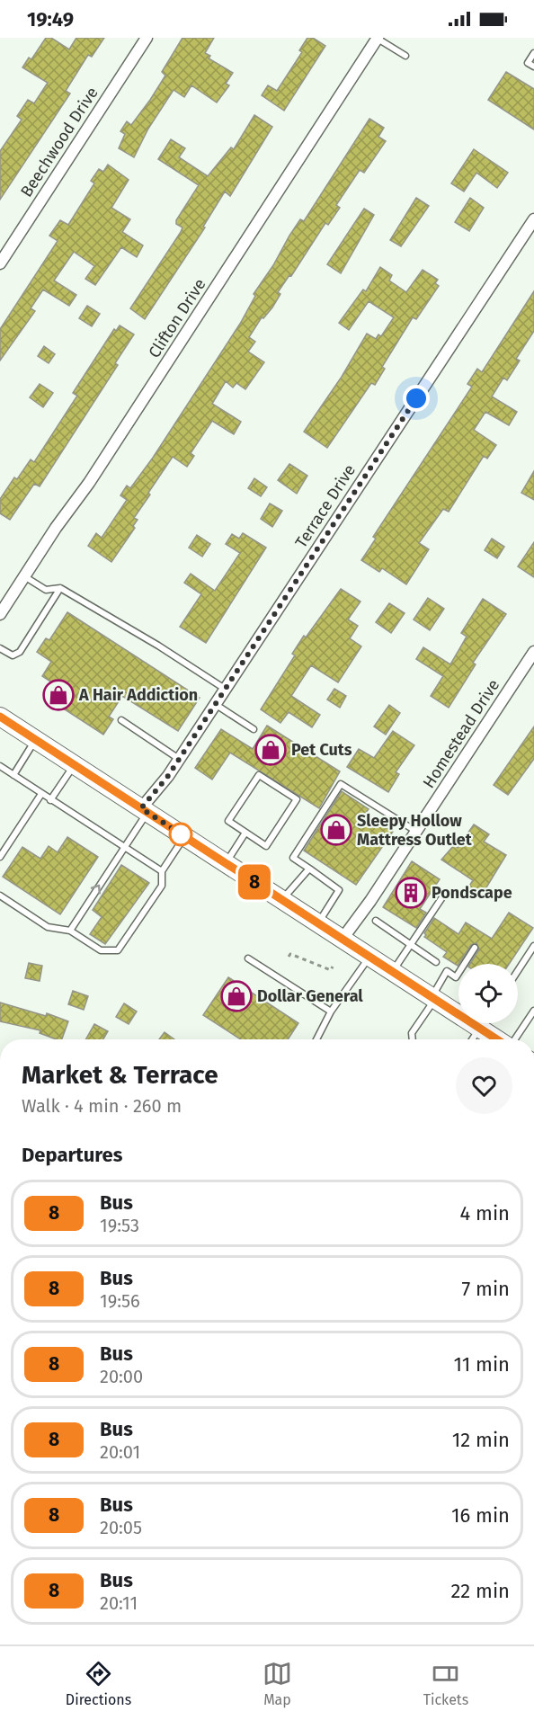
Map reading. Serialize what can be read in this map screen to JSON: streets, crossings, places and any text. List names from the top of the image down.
{
  "streets": {
    "street": [
      "Beechwood Drive",
      "Clifton Drive",
      "Terrace Drive",
      "Homestead Drive"
    ]
  },
  "places": {
    "shop": [
      "A Hair Addiction",
      "Pet Cuts",
      "Sleepy Hollow Mattress Outlet",
      "Dollar General"
    ],
    "building": ["Pondscape"]
  },
  "lines": ["bus line 8"],
  "page": {
    "status": "19:49",
    "on_map": "8",
    "heading": [
      ["Market & Terrace", "Walk · 4 min · 260 m"],
      "Departures"
    ],
    "list": [
      {
        "mark": "8",
        "name": "Bus",
        "note": "19:53",
        "value": "4 min"
      },
      {
        "mark": "8",
        "name": "Bus",
        "note": "19:56",
        "value": "7 min"
      },
      {
        "mark": "8",
        "name": "Bus",
        "note": "20:00",
        "value": "11 min"
      },
      {
        "mark": "8",
        "name": "Bus",
        "note": "20:01",
        "value": "12 min"
      },
      {
        "mark": "8",
        "name": "Bus",
        "note": "20:05",
        "value": "16 min"
      },
      {
        "mark": "8",
        "name": "Bus",
        "note": "20:11",
        "value": "22 min"
      }
    ],
    "tabs": ["Directions", "Map", "Tickets"]
  }
}
